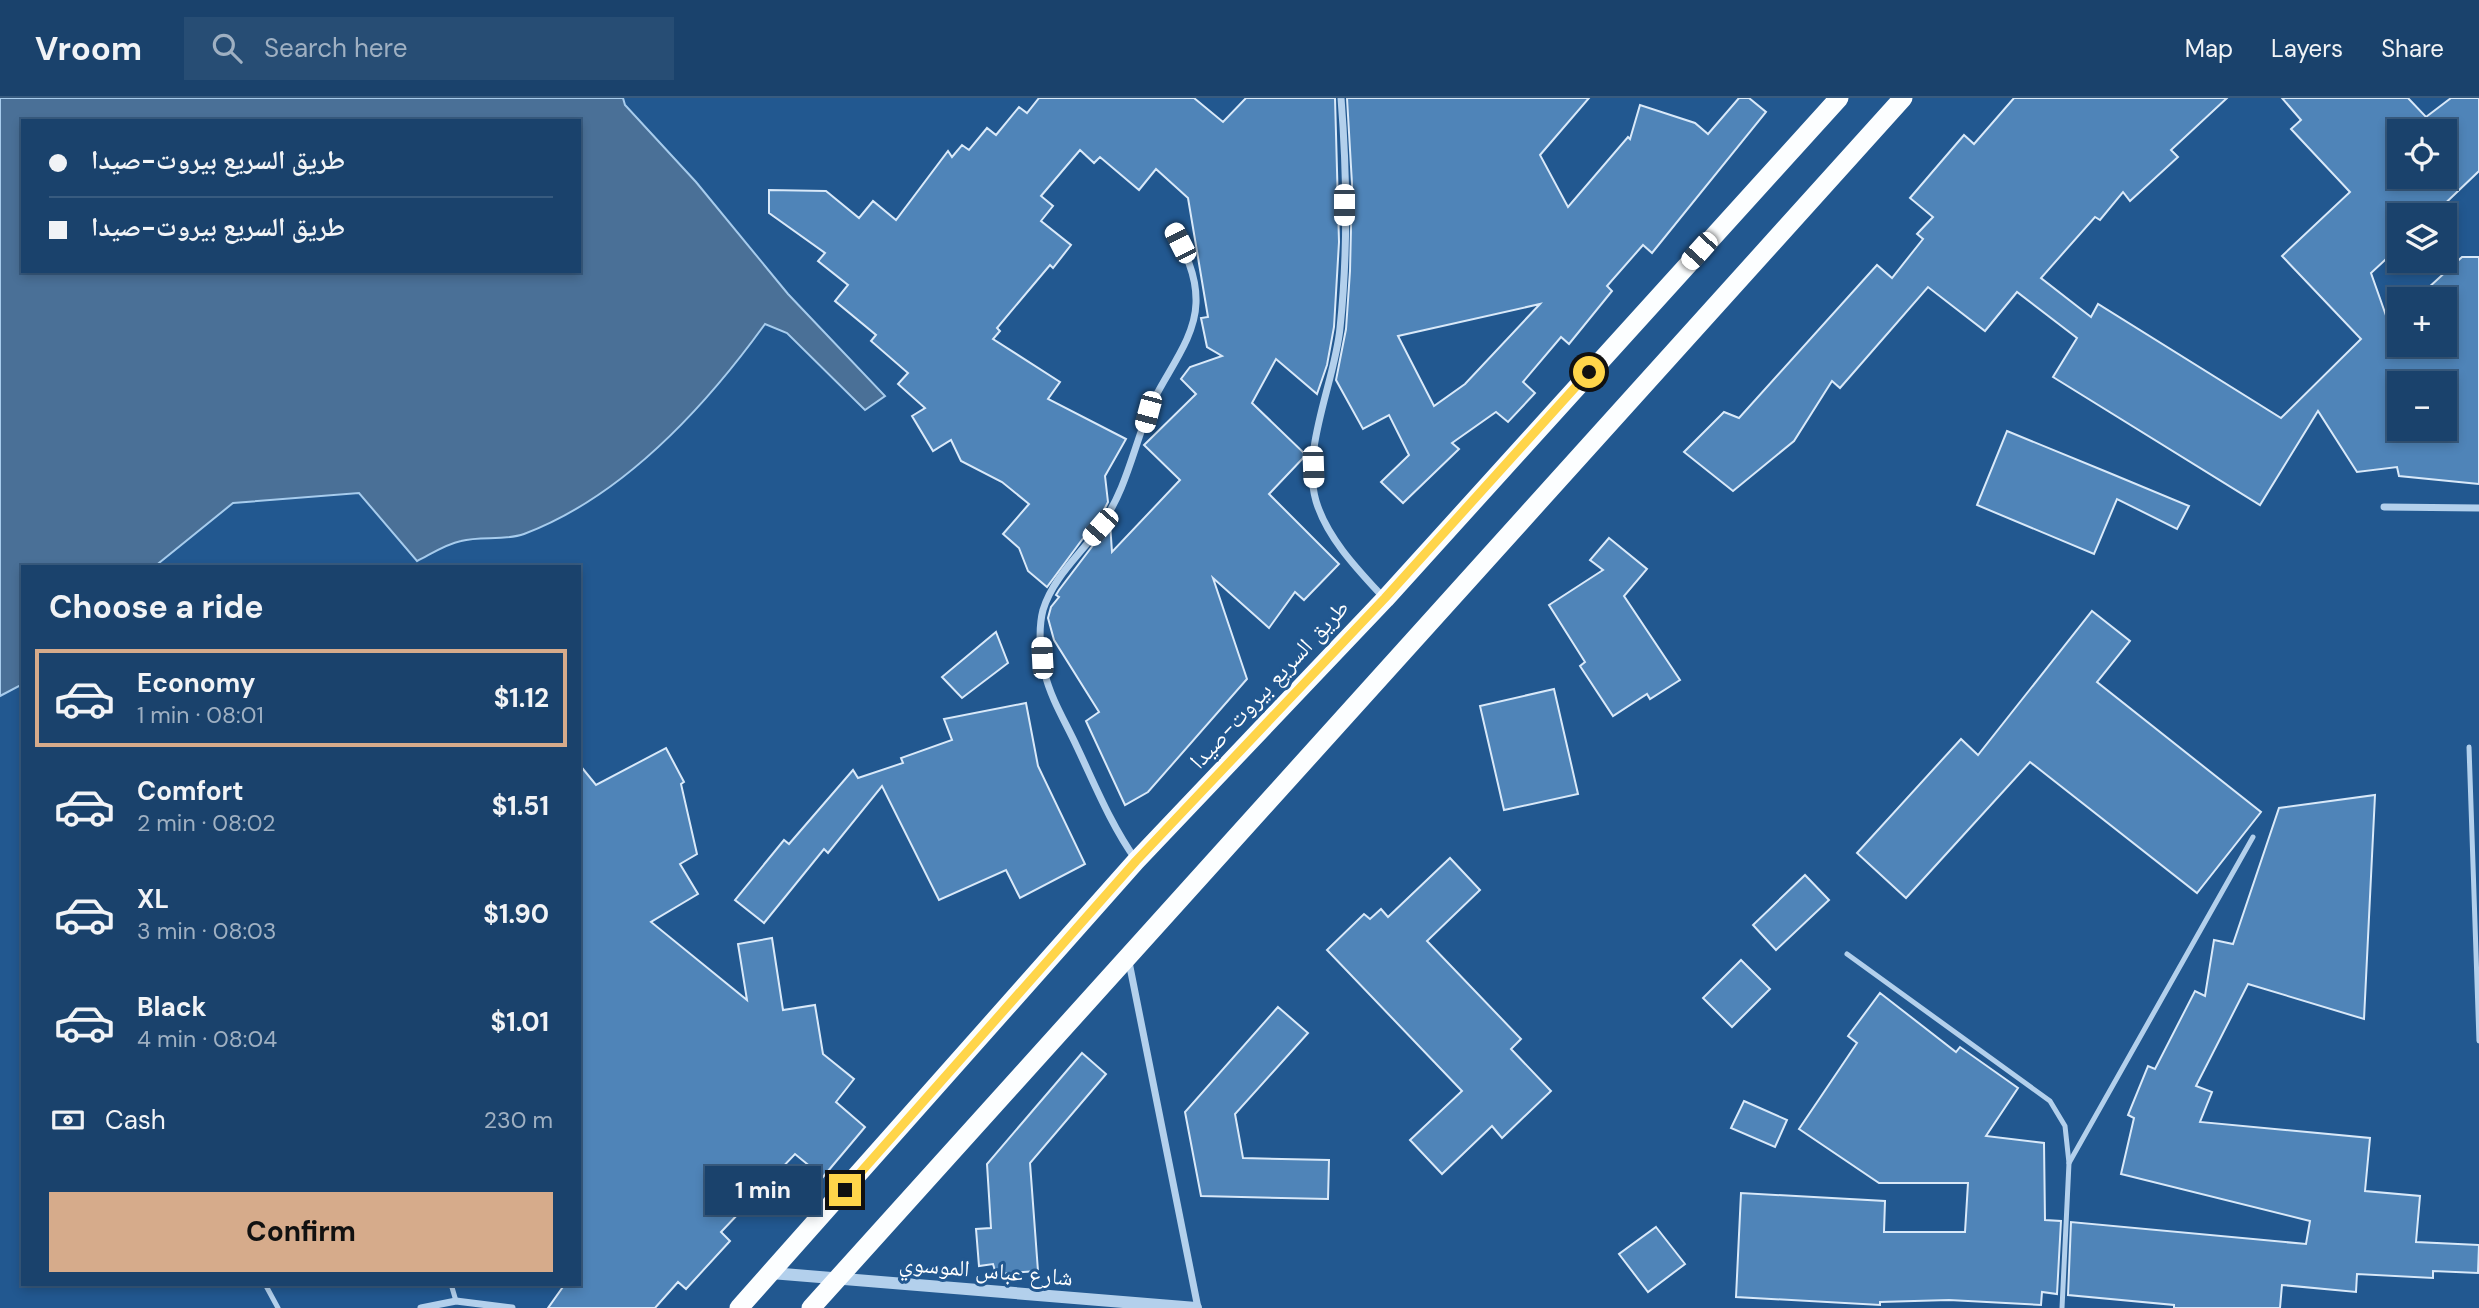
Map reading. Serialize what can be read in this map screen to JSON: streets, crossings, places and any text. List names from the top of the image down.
{
  "streets": {
    "highway": ["طريق السريع بيروت-صيدا"],
    "street": ["شارع عباس الموسوي"]
  },
  "crossings": [
    ["طريق السريع بيروت-صيدا", "شارع عباس الموسوي"]
  ],
  "page": {
    "header": "Vroom",
    "search": "Search here",
    "nav": ["Map", "Layers", "Share"],
    "map_buttons": ["+", "−"],
    "banner": ["طريق السريع بيروت-صيدا", "طريق السريع بيروت-صيدا"],
    "heading": "Choose a ride",
    "list": [
      {
        "name": "Economy",
        "note": "1 min · 08:01",
        "value": "$1.12"
      },
      {
        "name": "Comfort",
        "note": "2 min · 08:02",
        "value": "$1.51"
      },
      {
        "name": "XL",
        "note": "3 min · 08:03",
        "value": "$1.90"
      },
      {
        "name": "Black",
        "note": "4 min · 08:04",
        "value": "$1.01"
      }
    ],
    "pay": ["Cash", "230 m"],
    "bubble": "1 min",
    "buttons": "Confirm"
  }
}
